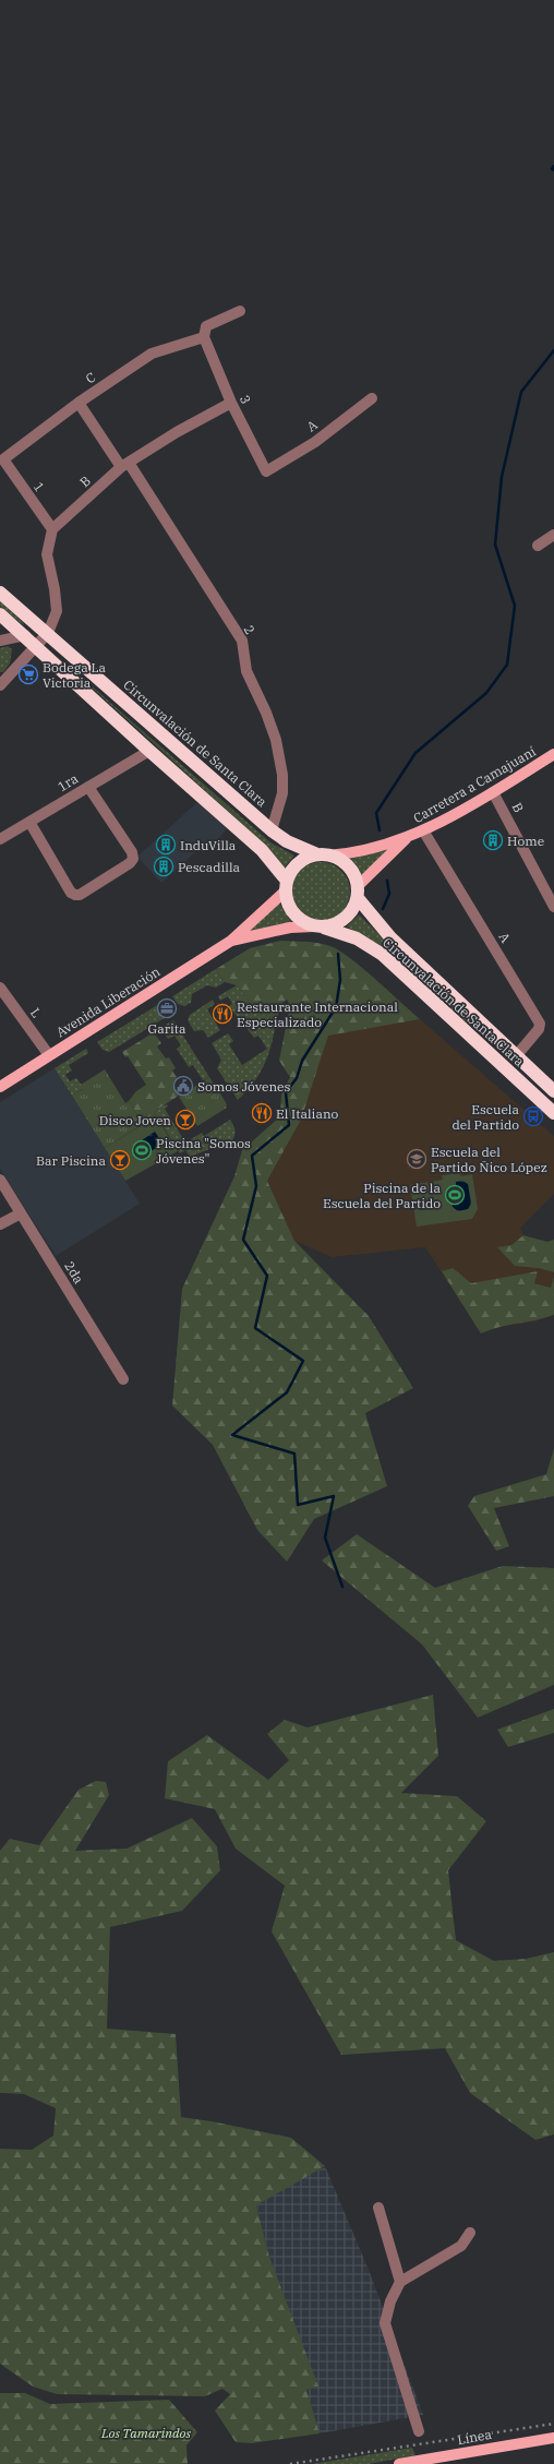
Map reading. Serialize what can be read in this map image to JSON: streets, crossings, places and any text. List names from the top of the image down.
{
  "streets": {
    "highway": ["Circunvalación de Santa Clara"],
    "main road": ["Carretera a Camajuaní", "Avenida Liberación", "Línea"],
    "street": [
      "C",
      "3",
      "A",
      "B",
      "1",
      "2",
      "1ra",
      "L",
      "2da"
    ]
  },
  "crossings": [
    ["C", "3"],
    ["C", "1"],
    ["C", "2"],
    ["3", "A"],
    ["3", "B"],
    ["A", "Circunvalación de Santa Clara"],
    ["A", "Carretera a Camajuaní"],
    ["B", "1"],
    ["B", "2"],
    ["B", "Carretera a Camajuaní"],
    ["2", "Circunvalación de Santa Clara"],
    ["Circunvalación de Santa Clara", "Carretera a Camajuaní"],
    ["Circunvalación de Santa Clara", "Avenida Liberación"],
    ["Carretera a Camajuaní", "Avenida Liberación"],
    ["Avenida Liberación", "L"]
  ],
  "parks": ["Los Tamarindos"],
  "places": {
    "supermarket": ["Bodega La Victoria"],
    "building": ["Home", "InduVilla", "Pescadilla"],
    "office": ["Garita"],
    "restaurant": ["Restaurante Internacional Especializado", "El Italiano"],
    "public building": ["Somos Jóvenes"],
    "bus stop": ["Escuela del Partido"],
    "bar": ["Disco Joven", "Bar Piscina"],
    "sports": ["Piscina \"Somos Jóvenes\"", "Piscina de la Escuela del Partido"],
    "school or university": ["Escuela del Partido Ñico López"]
  }
}
